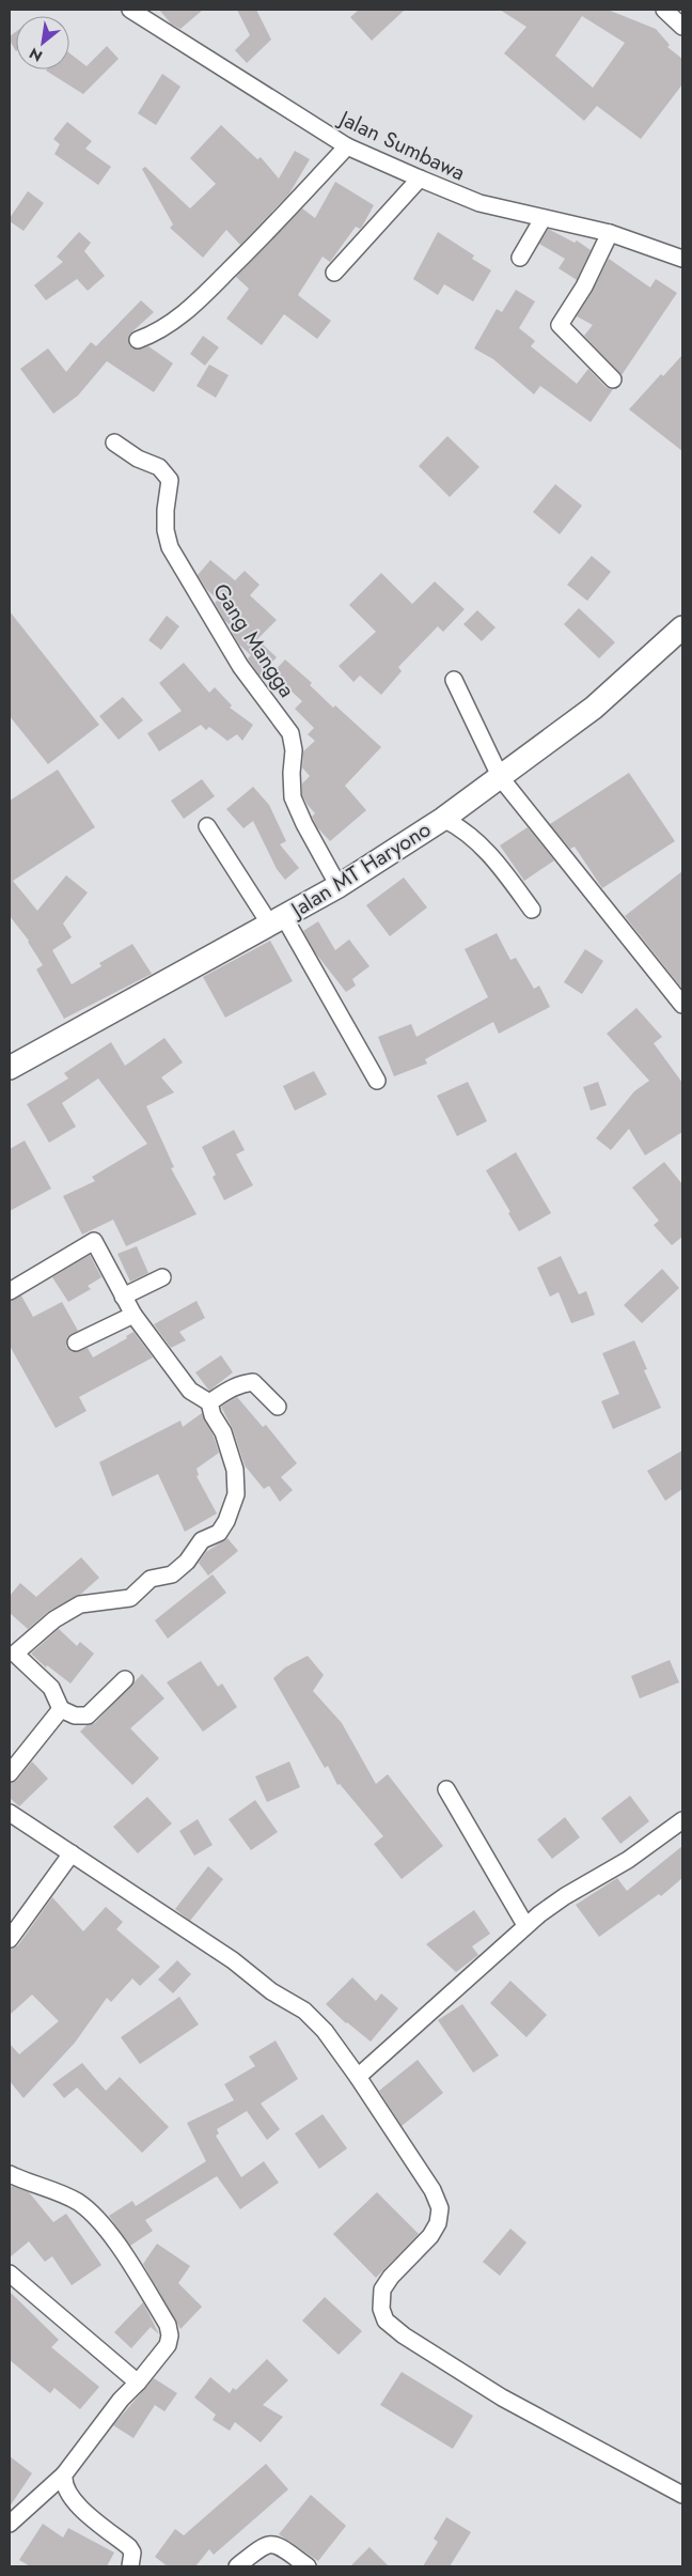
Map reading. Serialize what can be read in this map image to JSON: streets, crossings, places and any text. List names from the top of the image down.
{
  "streets": {
    "main road": ["Jalan MT Haryono"],
    "street": ["Jalan Sumbawa", "Gang Mangga"]
  },
  "crossings": [
    ["Gang Mangga", "Jalan MT Haryono"]
  ],
  "north": "bottom left"
}
